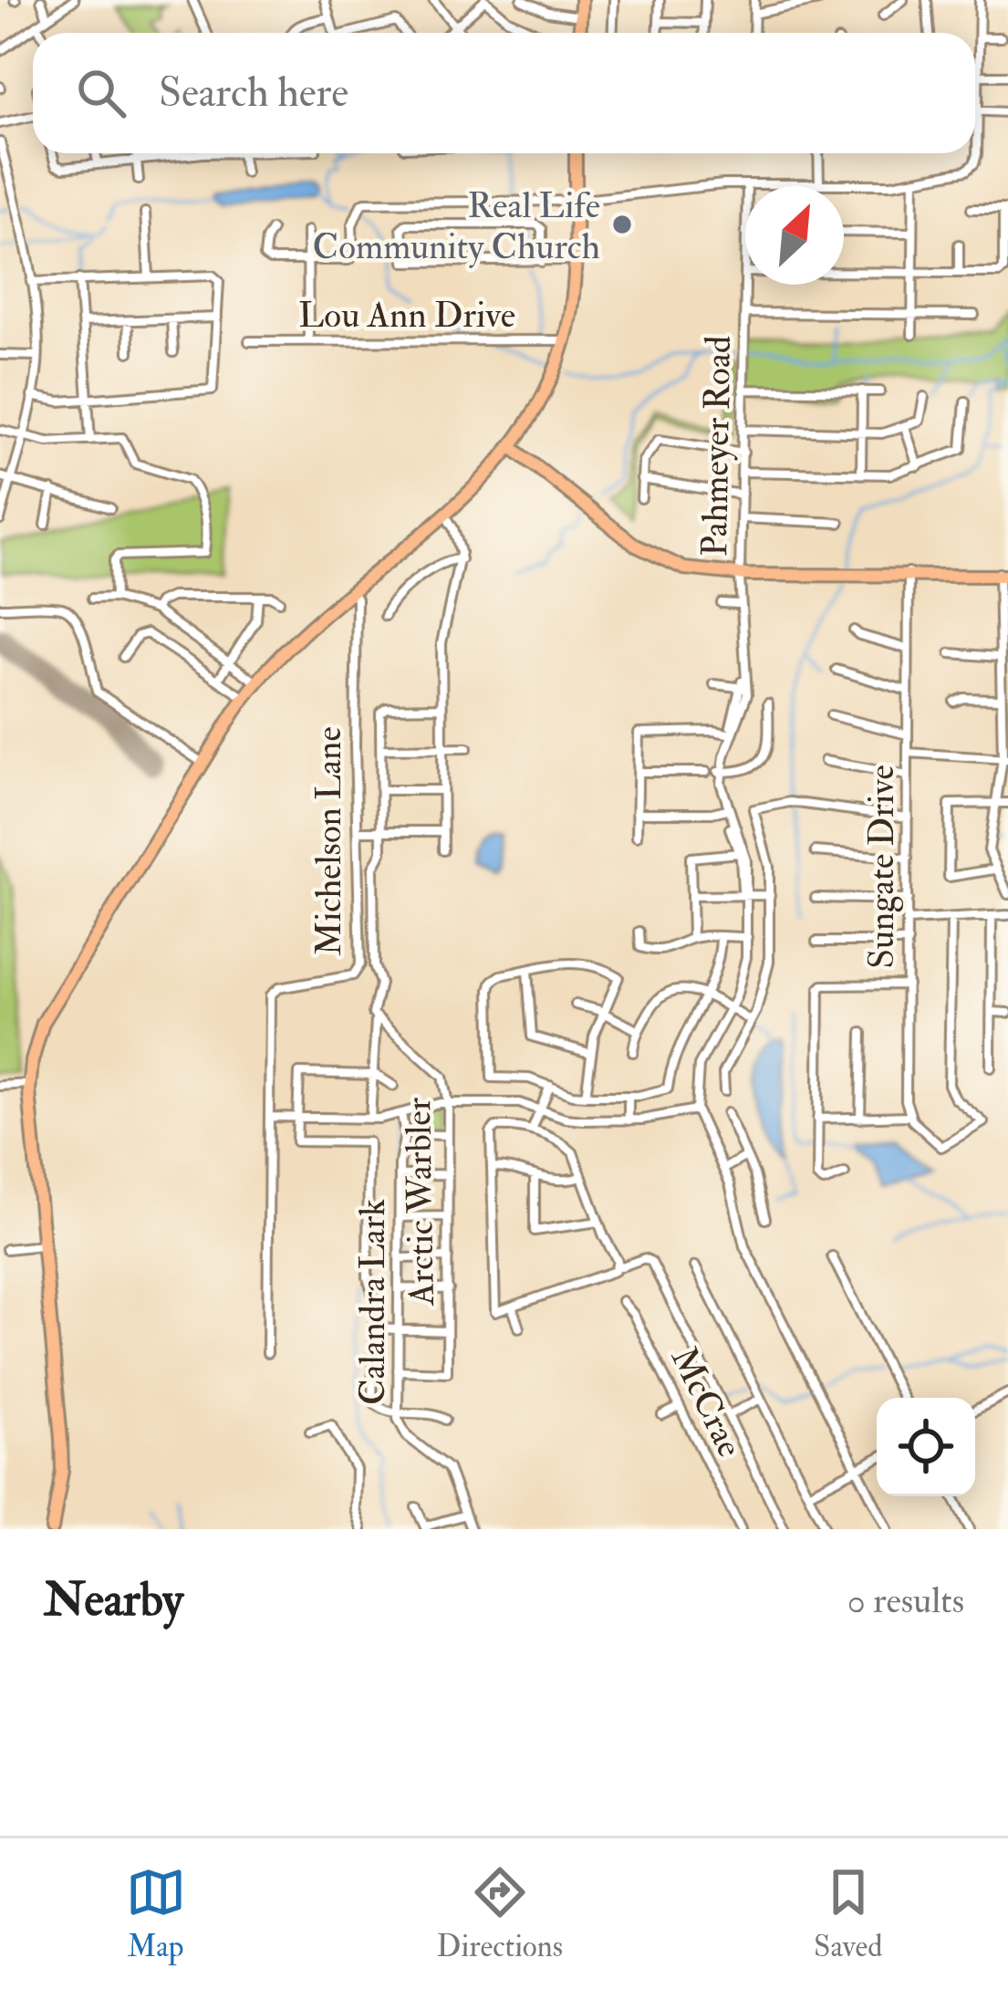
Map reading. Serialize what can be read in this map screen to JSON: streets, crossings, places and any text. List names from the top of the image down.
{
  "streets": {
    "street": [
      "Lou Ann Drive",
      "Pahmeyer Road",
      "Michelson Lane",
      "Sungate Drive",
      "Arctic Warbler",
      "Calandra Lark",
      "McCrae"
    ]
  },
  "crossings": [
    ["Arctic Warbler", "Calandra Lark"]
  ],
  "places": ["Real Life Community Church"],
  "north": "top right",
  "page": {
    "search": "Search here",
    "heading": ["Nearby", "0 results"],
    "nav": ["Map", "Directions", "Saved"]
  }
}
